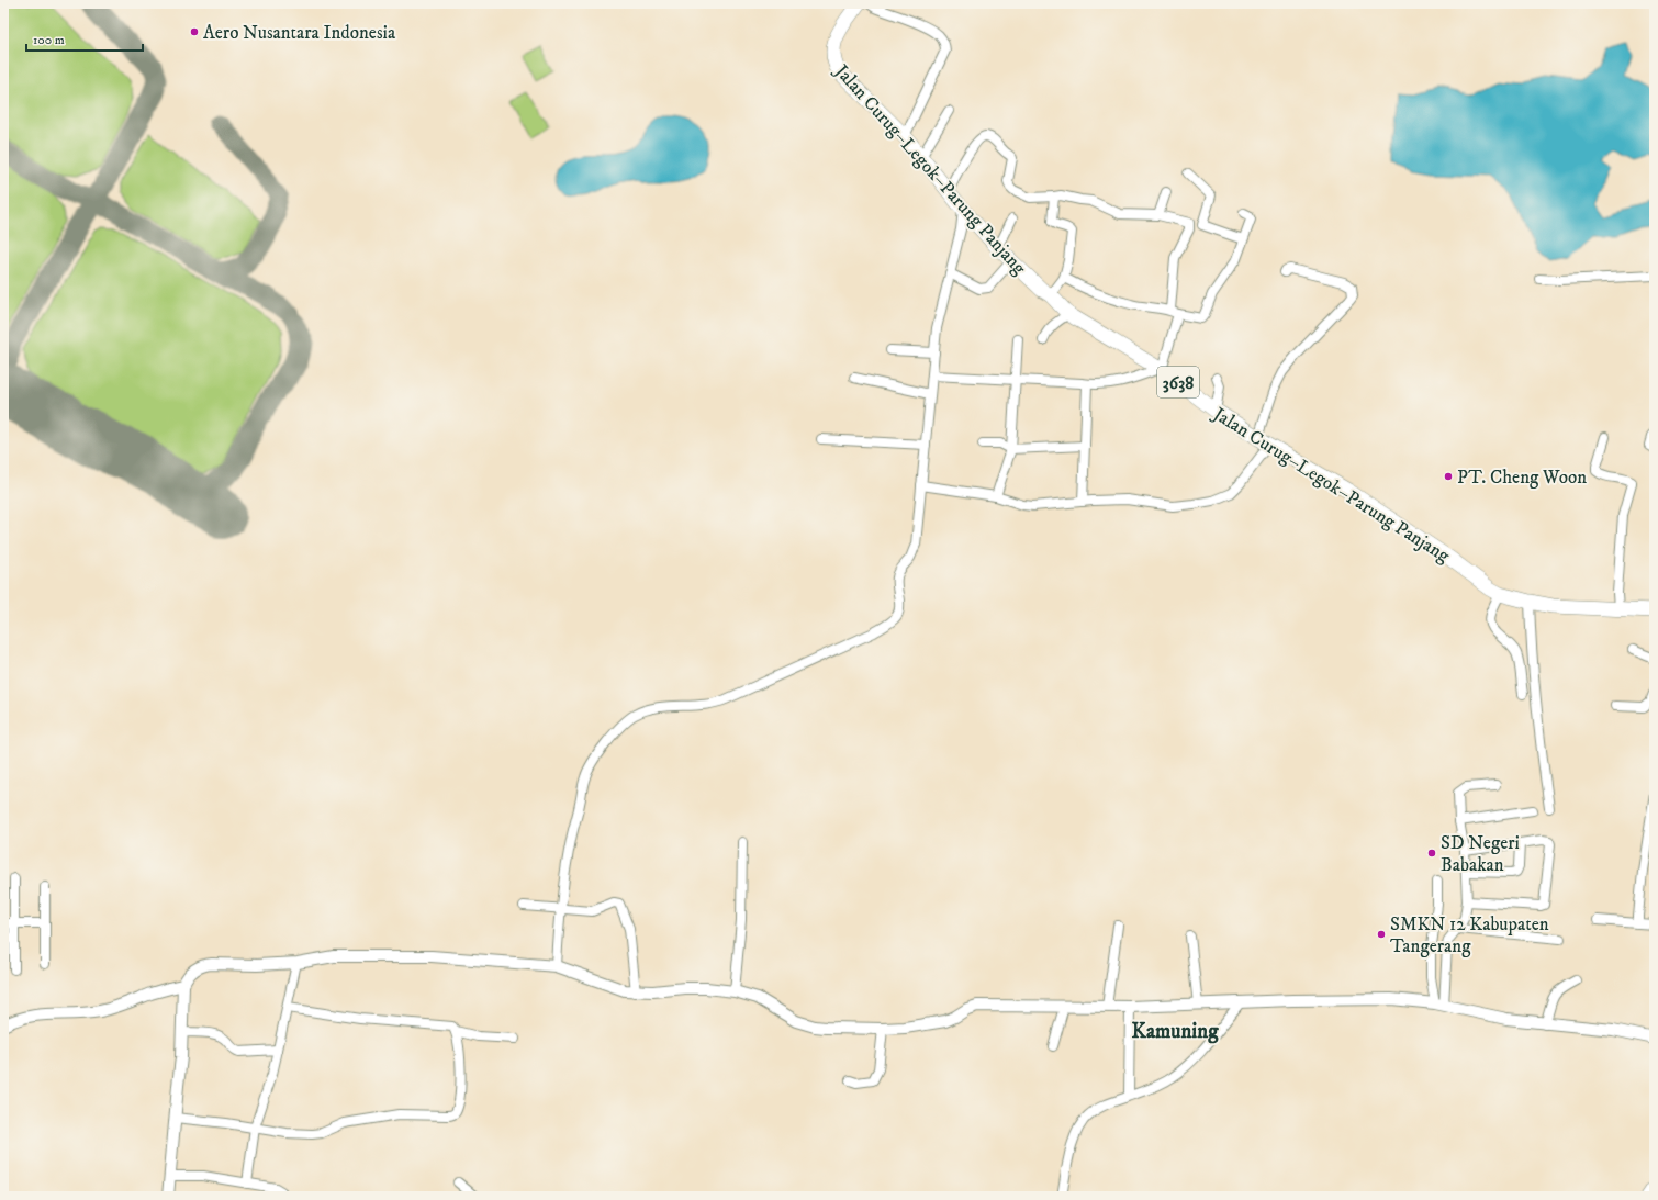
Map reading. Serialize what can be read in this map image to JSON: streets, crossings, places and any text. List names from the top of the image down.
{
  "streets": {
    "main road": ["Jalan Curug–Legok–Parung Panjang", "3638"]
  },
  "districts": ["Kamuning"],
  "places": [
    "Aero Nusantara Indonesia",
    "PT. Cheng Woon",
    "SD Negeri Babakan",
    "SMKN 12 Kabupaten Tangerang"
  ],
  "scale_bar": "100 m"
}
